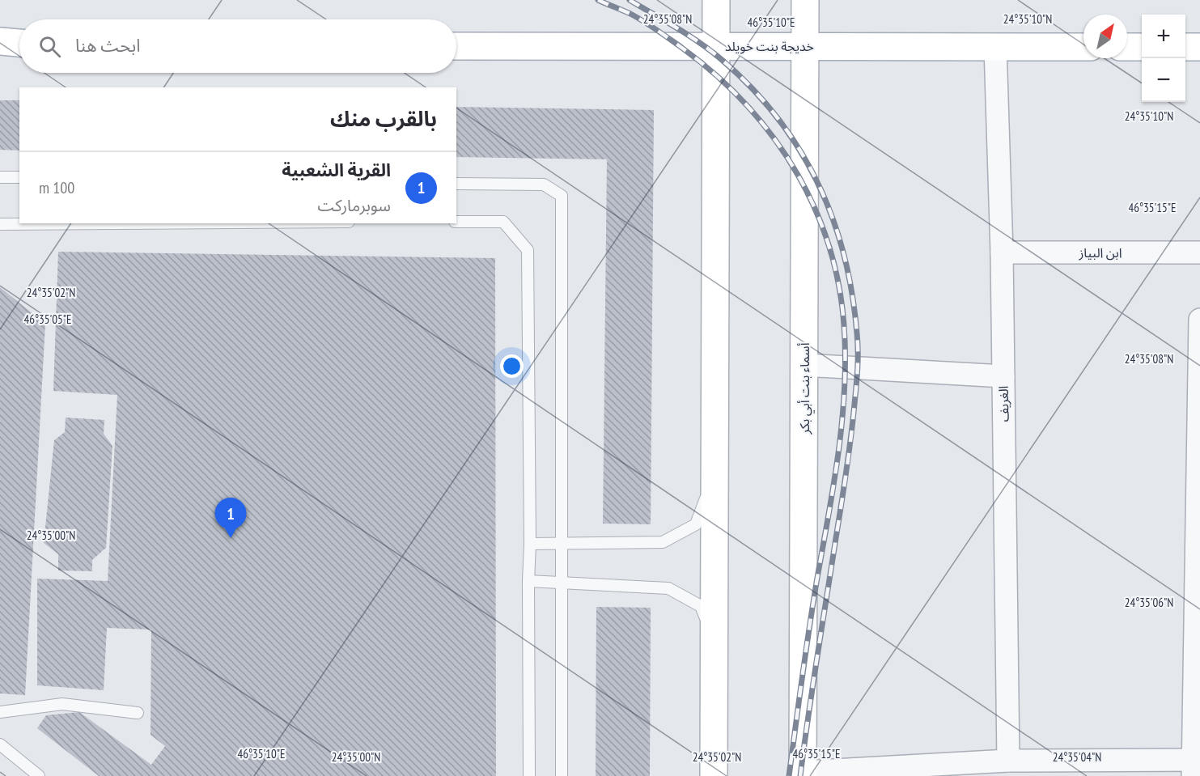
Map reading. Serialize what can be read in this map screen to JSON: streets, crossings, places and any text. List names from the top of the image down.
{
  "streets": {
    "main road": ["خديجة بنت خويلد", "أسماء بنت أبي بكر"],
    "street": ["ابن البياز", "الغريف"]
  },
  "crossings": [
    ["خديجة بنت خويلد", "أسماء بنت أبي بكر"],
    ["خديجة بنت خويلد", "الغريف"],
    ["ابن البياز", "الغريف"]
  ],
  "north": "top right",
  "page": {
    "map_buttons": ["+", "−"],
    "search": "ابحث هنا",
    "heading": "بالقرب منك",
    "list": [
      {
        "mark": "1",
        "name": "القرية الشعبية",
        "note": "سوبرماركت",
        "value": "100 m"
      }
    ],
    "pins": "1"
  },
  "coordinates": [
    "24°35'08\"N",
    "24°35'10\"N",
    "46°35'10\"E",
    "46°35'15\"E",
    "24°35'02\"N",
    "46°35'05\"E",
    "24°35'00\"N",
    "24°35'06\"N",
    "24°35'04\"N"
  ]
}
